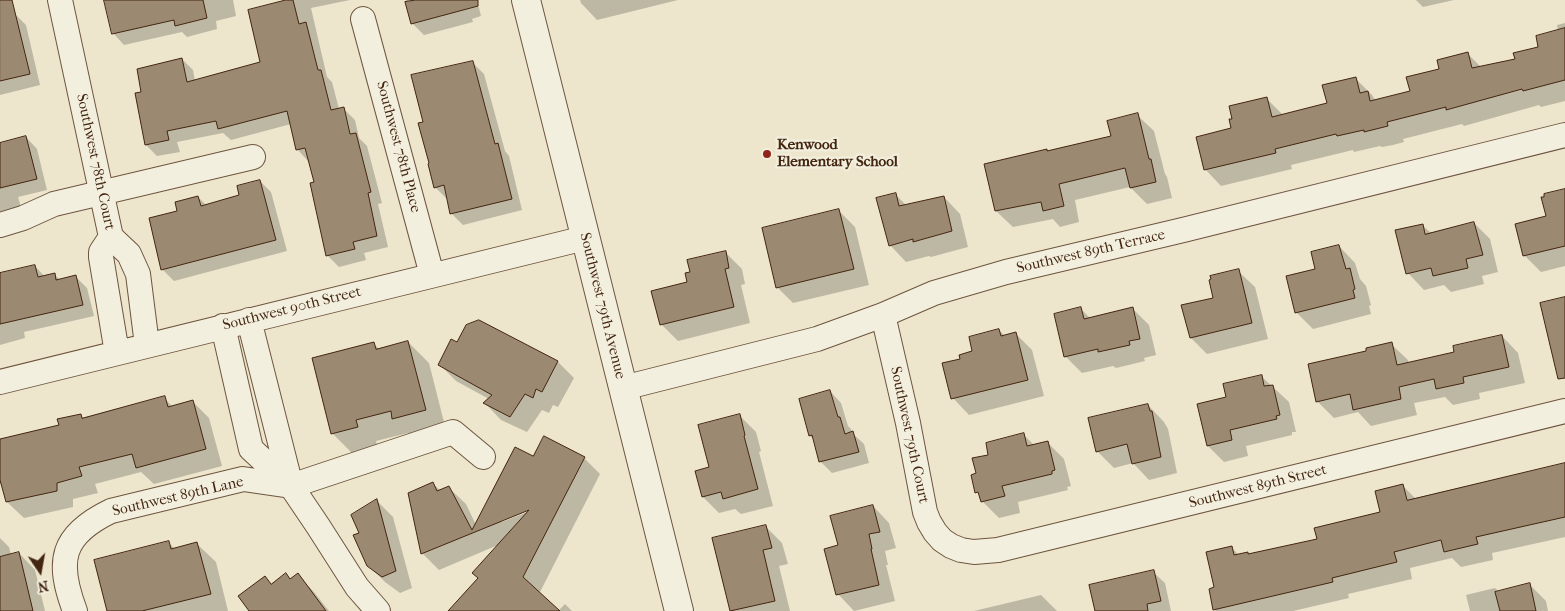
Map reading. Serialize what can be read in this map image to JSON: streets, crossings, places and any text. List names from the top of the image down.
{
  "streets": {
    "street": [
      "Southwest 78th Place",
      "Southwest 78th Court",
      "Southwest 89th Terrace",
      "Southwest 79th Avenue",
      "Southwest 90th Street",
      "Southwest 79th Court",
      "Southwest 89th Street",
      "Southwest 89th Lane"
    ]
  },
  "crossings": [
    ["Southwest 78th Place", "Southwest 90th Street"],
    ["Southwest 78th Court", "Southwest 90th Street"],
    ["Southwest 89th Terrace", "Southwest 79th Avenue"],
    ["Southwest 89th Terrace", "Southwest 79th Court"],
    ["Southwest 79th Avenue", "Southwest 90th Street"],
    ["Southwest 79th Court", "Southwest 89th Street"]
  ],
  "places": ["Kenwood Elementary School"],
  "north": "bottom"
}
